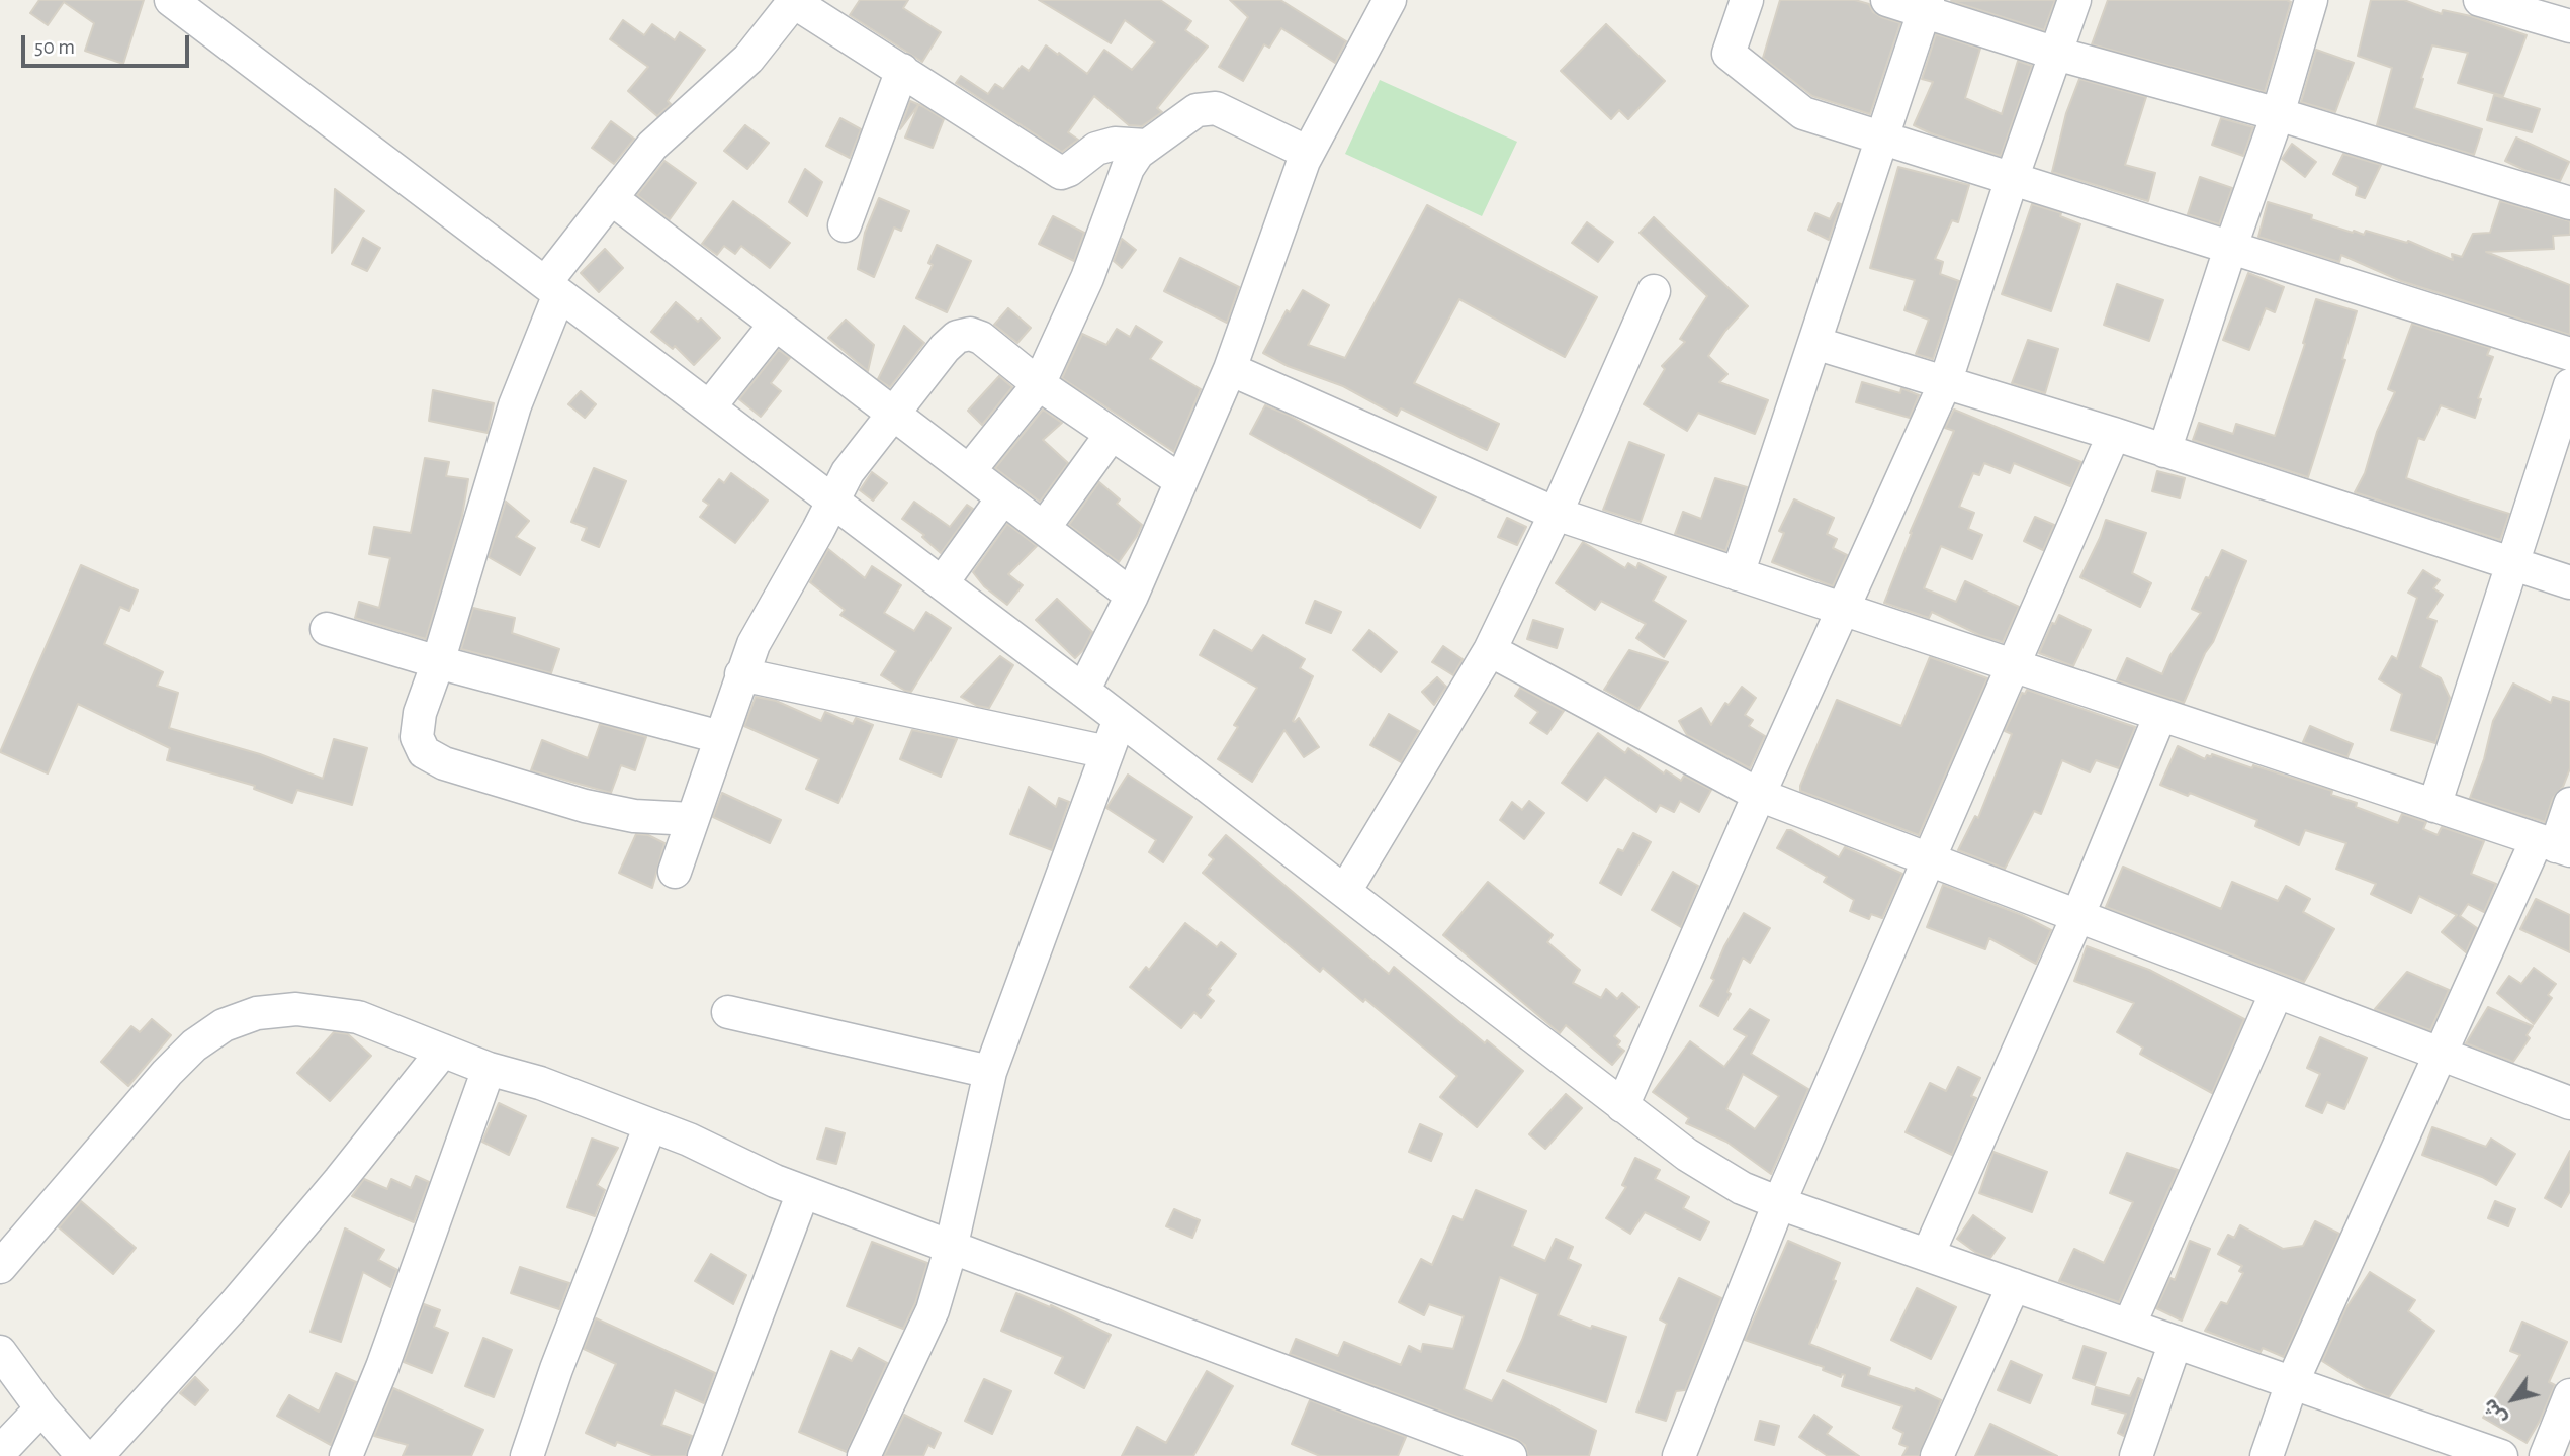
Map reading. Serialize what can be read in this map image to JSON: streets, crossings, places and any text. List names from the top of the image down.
{
  "scale_bar": "50 m",
  "north": "bottom left"
}
